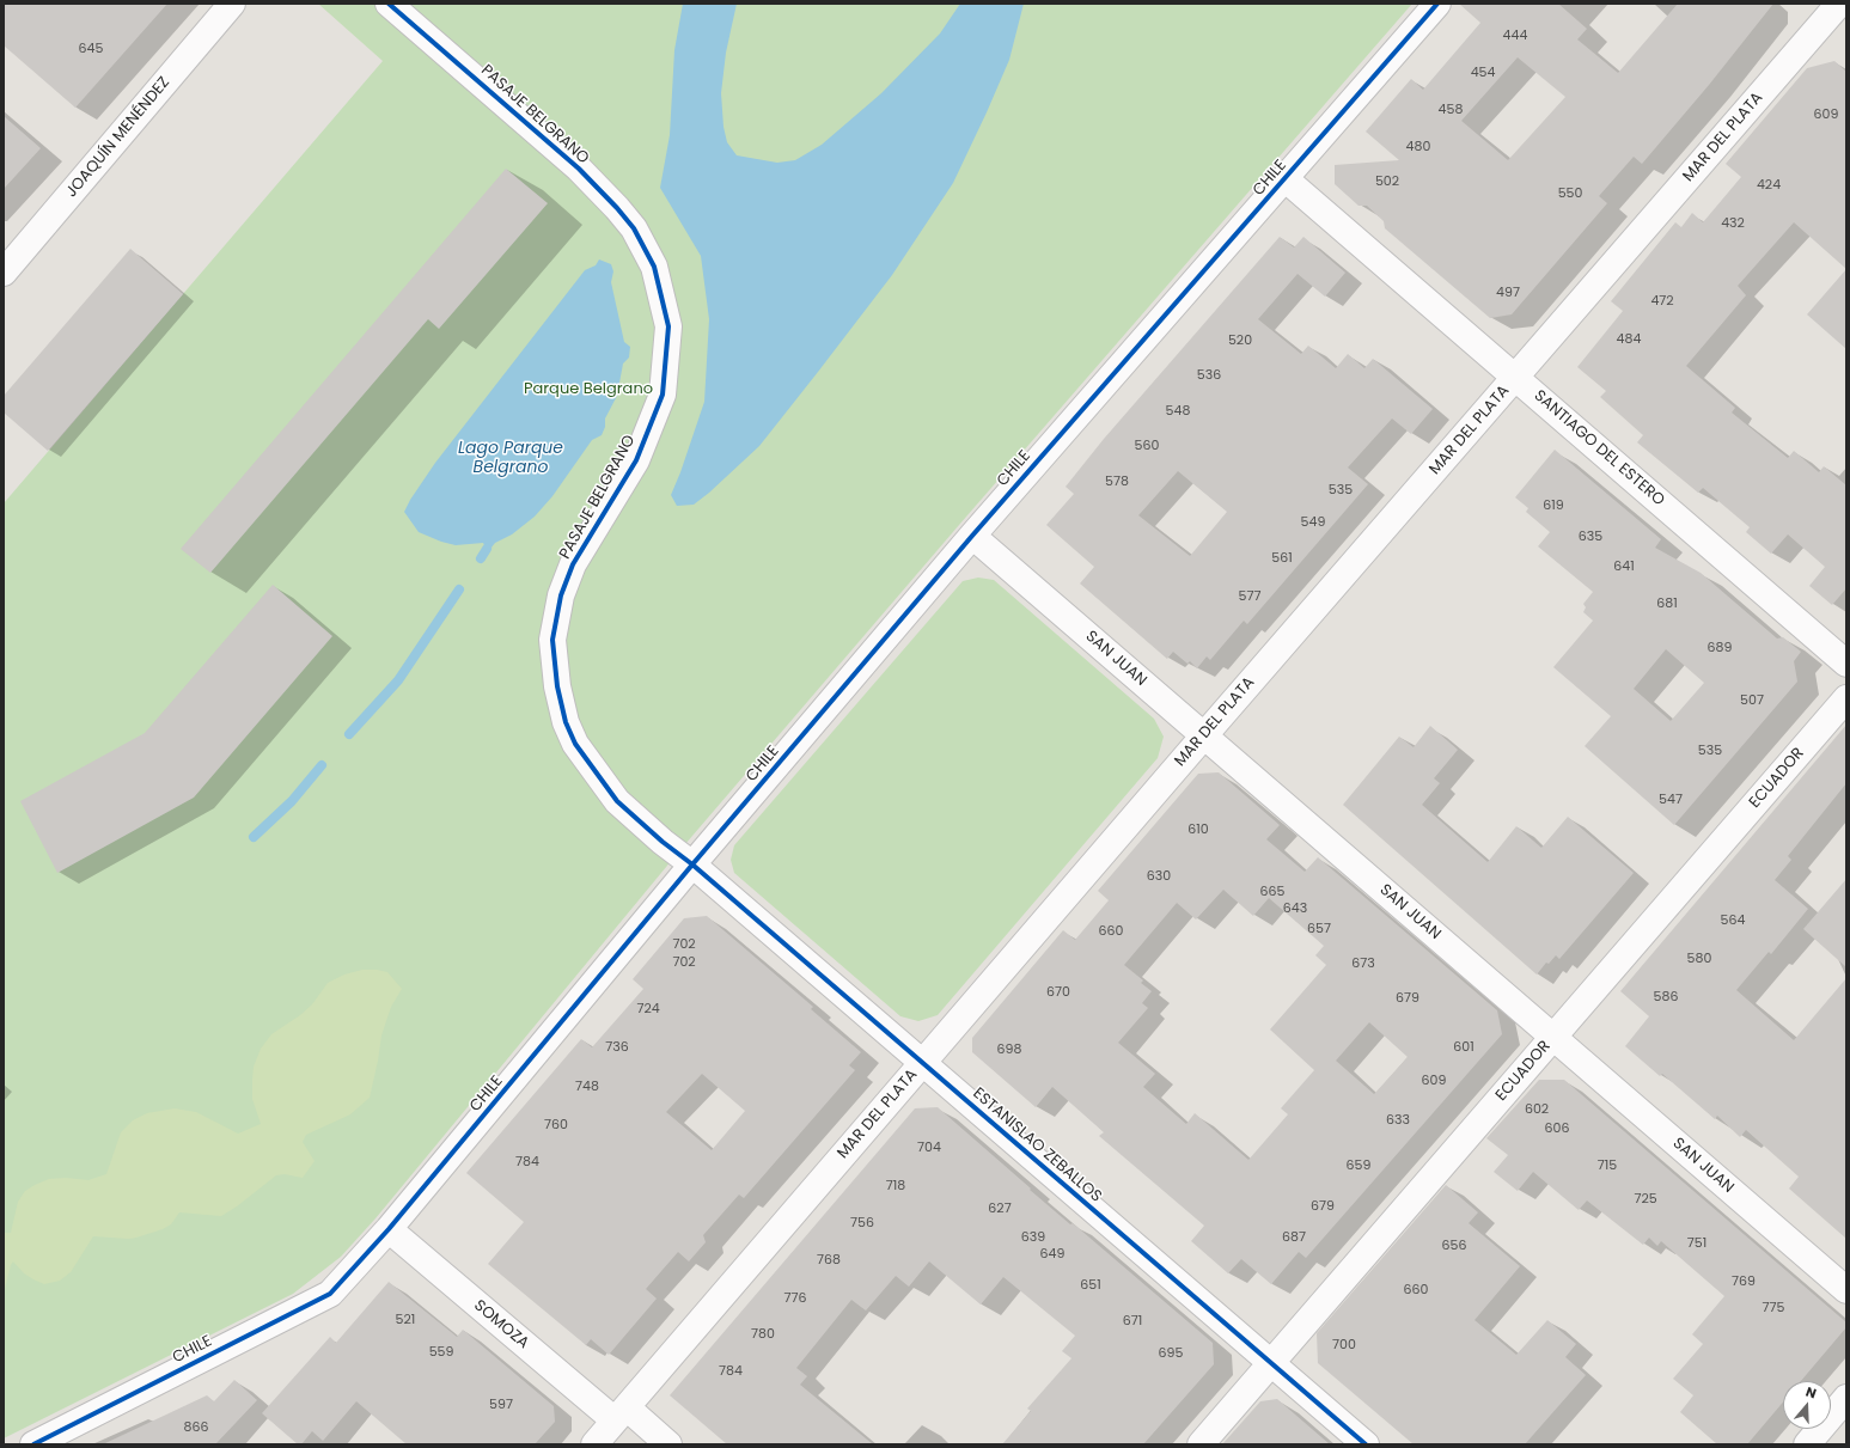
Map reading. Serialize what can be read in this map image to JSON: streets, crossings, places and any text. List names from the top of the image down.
{
  "streets": {
    "street": [
      "PASAJE BELGRANO",
      "JOAQUÍN MENÉNDEZ",
      "MAR DEL PLATA",
      "CHILE",
      "SANTIAGO DEL ESTERO",
      "SAN JUAN",
      "ECUADOR",
      "ESTANISLAO ZEBALLOS",
      "SOMOZA"
    ]
  },
  "crossings": [
    ["PASAJE BELGRANO", "CHILE"],
    ["PASAJE BELGRANO", "ESTANISLAO ZEBALLOS"],
    ["MAR DEL PLATA", "SANTIAGO DEL ESTERO"],
    ["MAR DEL PLATA", "SAN JUAN"],
    ["MAR DEL PLATA", "ESTANISLAO ZEBALLOS"],
    ["MAR DEL PLATA", "SOMOZA"],
    ["CHILE", "SANTIAGO DEL ESTERO"],
    ["CHILE", "SAN JUAN"],
    ["CHILE", "ESTANISLAO ZEBALLOS"],
    ["CHILE", "SOMOZA"],
    ["SAN JUAN", "ECUADOR"],
    ["ECUADOR", "ESTANISLAO ZEBALLOS"]
  ],
  "water": ["Lago Parque Belgrano"],
  "parks": ["Parque Belgrano"],
  "house_numbers": [
    "444",
    "645",
    "454",
    "458",
    "609",
    "480",
    "502",
    "424",
    "550",
    "432",
    "497",
    "472",
    "484",
    "520",
    "536",
    "548",
    "560",
    "578",
    "535",
    "619",
    "549",
    "635",
    "561",
    "641",
    "577",
    "681",
    "689",
    "507",
    "535",
    "547",
    "610",
    "630",
    "665",
    "643",
    "564",
    "657",
    "660",
    "702",
    "580",
    "702",
    "673",
    "670",
    "586",
    "679",
    "724",
    "736",
    "601",
    "698",
    "609",
    "748",
    "602",
    "633",
    "760",
    "606",
    "704",
    "784",
    "659",
    "715",
    "718",
    "725",
    "679",
    "627",
    "756",
    "639",
    "687",
    "751",
    "656",
    "649",
    "768",
    "769",
    "651",
    "660",
    "776",
    "775",
    "521",
    "671",
    "780",
    "700",
    "559",
    "695",
    "784",
    "597",
    "866"
  ],
  "north": "top"
}
